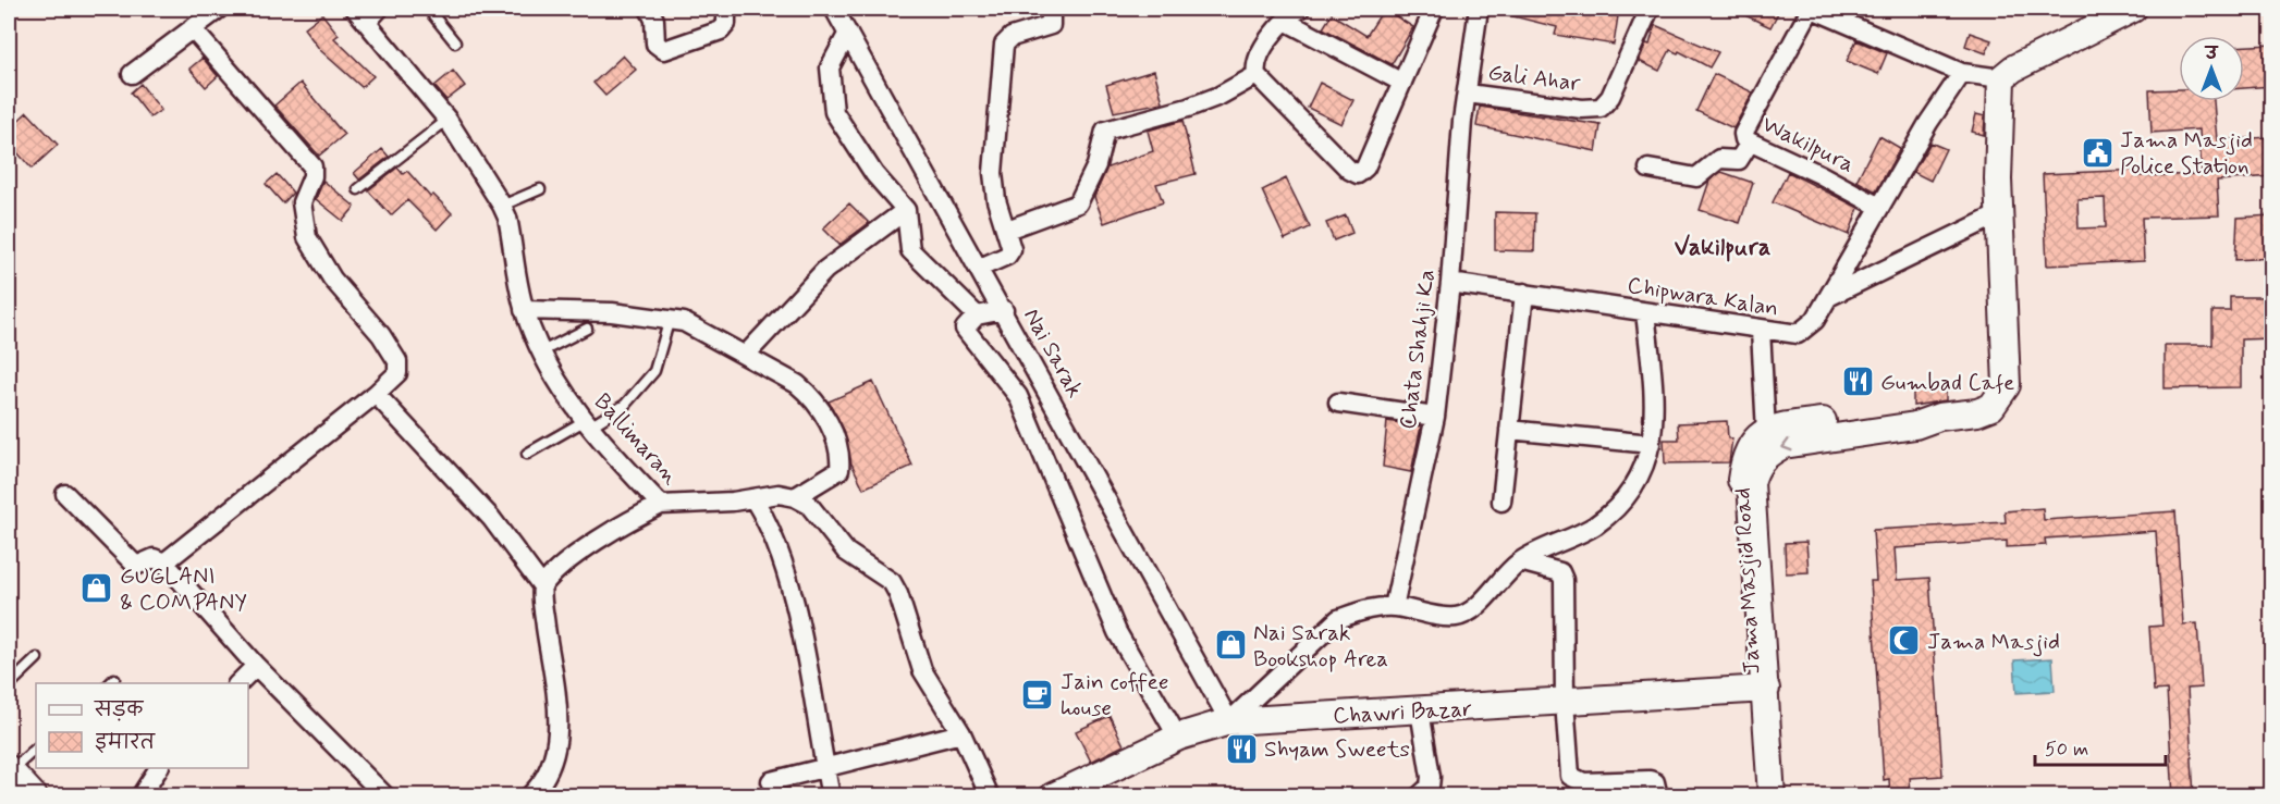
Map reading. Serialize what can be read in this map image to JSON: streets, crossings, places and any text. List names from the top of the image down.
{
  "streets": {
    "street": [
      "Gali Ahar",
      "Wakilpura",
      "Chipwara Kalan",
      "Chata Shahji Ka",
      "Nai Sarak",
      "Ballimaran",
      "Jama Masjid Road",
      "Chawri Bazar"
    ]
  },
  "crossings": [
    ["Gali Ahar", "Chata Shahji Ka"],
    ["Wakilpura", "Chipwara Kalan"],
    ["Chipwara Kalan", "Chata Shahji Ka"],
    ["Nai Sarak", "Chawri Bazar"],
    ["Jama Masjid Road", "Chawri Bazar"]
  ],
  "districts": ["Vakilpura"],
  "places": {
    "public building": ["Jama Masjid Police Station"],
    "restaurant": ["Gumbad Cafe", "Shyam Sweets"],
    "shop": ["GUGLANI & COMPANY", "Nai Sarak Bookshop Area"],
    "mosque": ["Jama Masjid"],
    "cafe": ["Jain coffee house"]
  },
  "legend": ["सड़क", "इमारत"],
  "scale_bar": "50 m",
  "north": "top"
}
